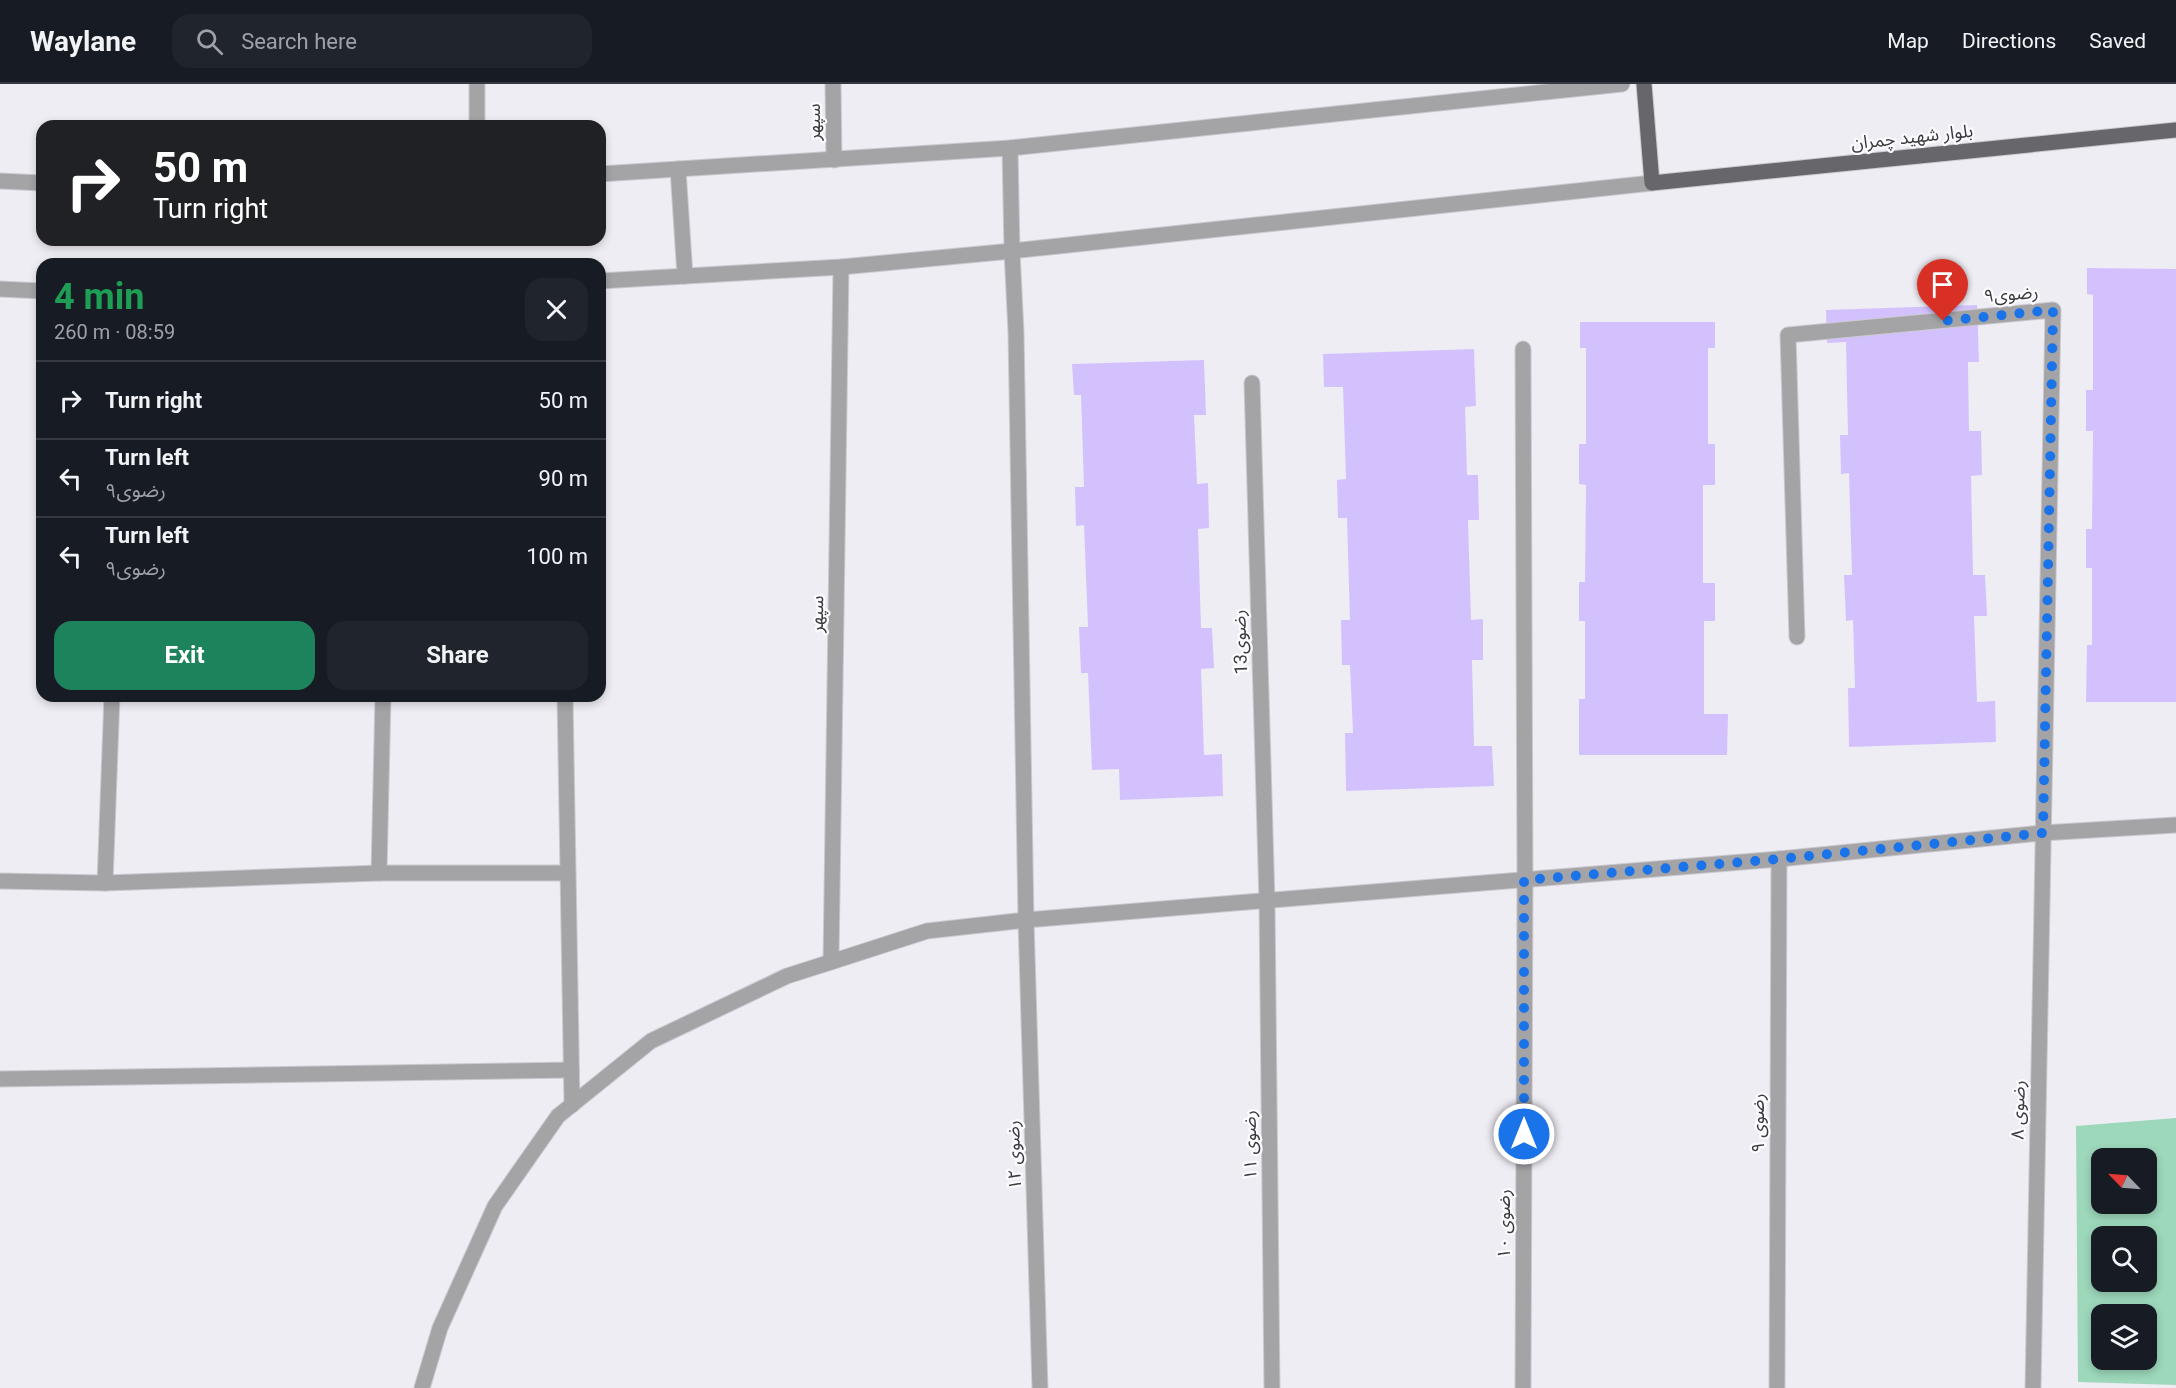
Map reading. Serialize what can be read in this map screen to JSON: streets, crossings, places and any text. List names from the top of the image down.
{
  "streets": {
    "main road": ["بلوار شهید چمران"],
    "street": [
      "سپهر",
      "رضوی۹",
      "رضوی13",
      "رضوی ۸",
      "رضوی ۹",
      "رضوی ۱۱",
      "رضوی ۱۲",
      "رضوی ۱۰"
    ]
  },
  "crossings": [
    ["رضوی۹", "رضوی ۸"],
    ["رضوی13", "رضوی ۱۱"]
  ],
  "north": "top left",
  "page": {
    "header": "Waylane",
    "search": "Search here",
    "nav": ["Map", "Directions", "Saved"],
    "turn": ["50 m", "Turn right"],
    "heading": ["4 min", "260 m · 08:59"],
    "list": [
      {
        "name": "Turn right",
        "value": "50 m"
      },
      {
        "name": "Turn left",
        "note": "رضوی۹",
        "value": "90 m"
      },
      {
        "name": "Turn left",
        "note": "رضوی۹",
        "value": "100 m"
      }
    ],
    "buttons": ["Exit", "Share"]
  }
}
